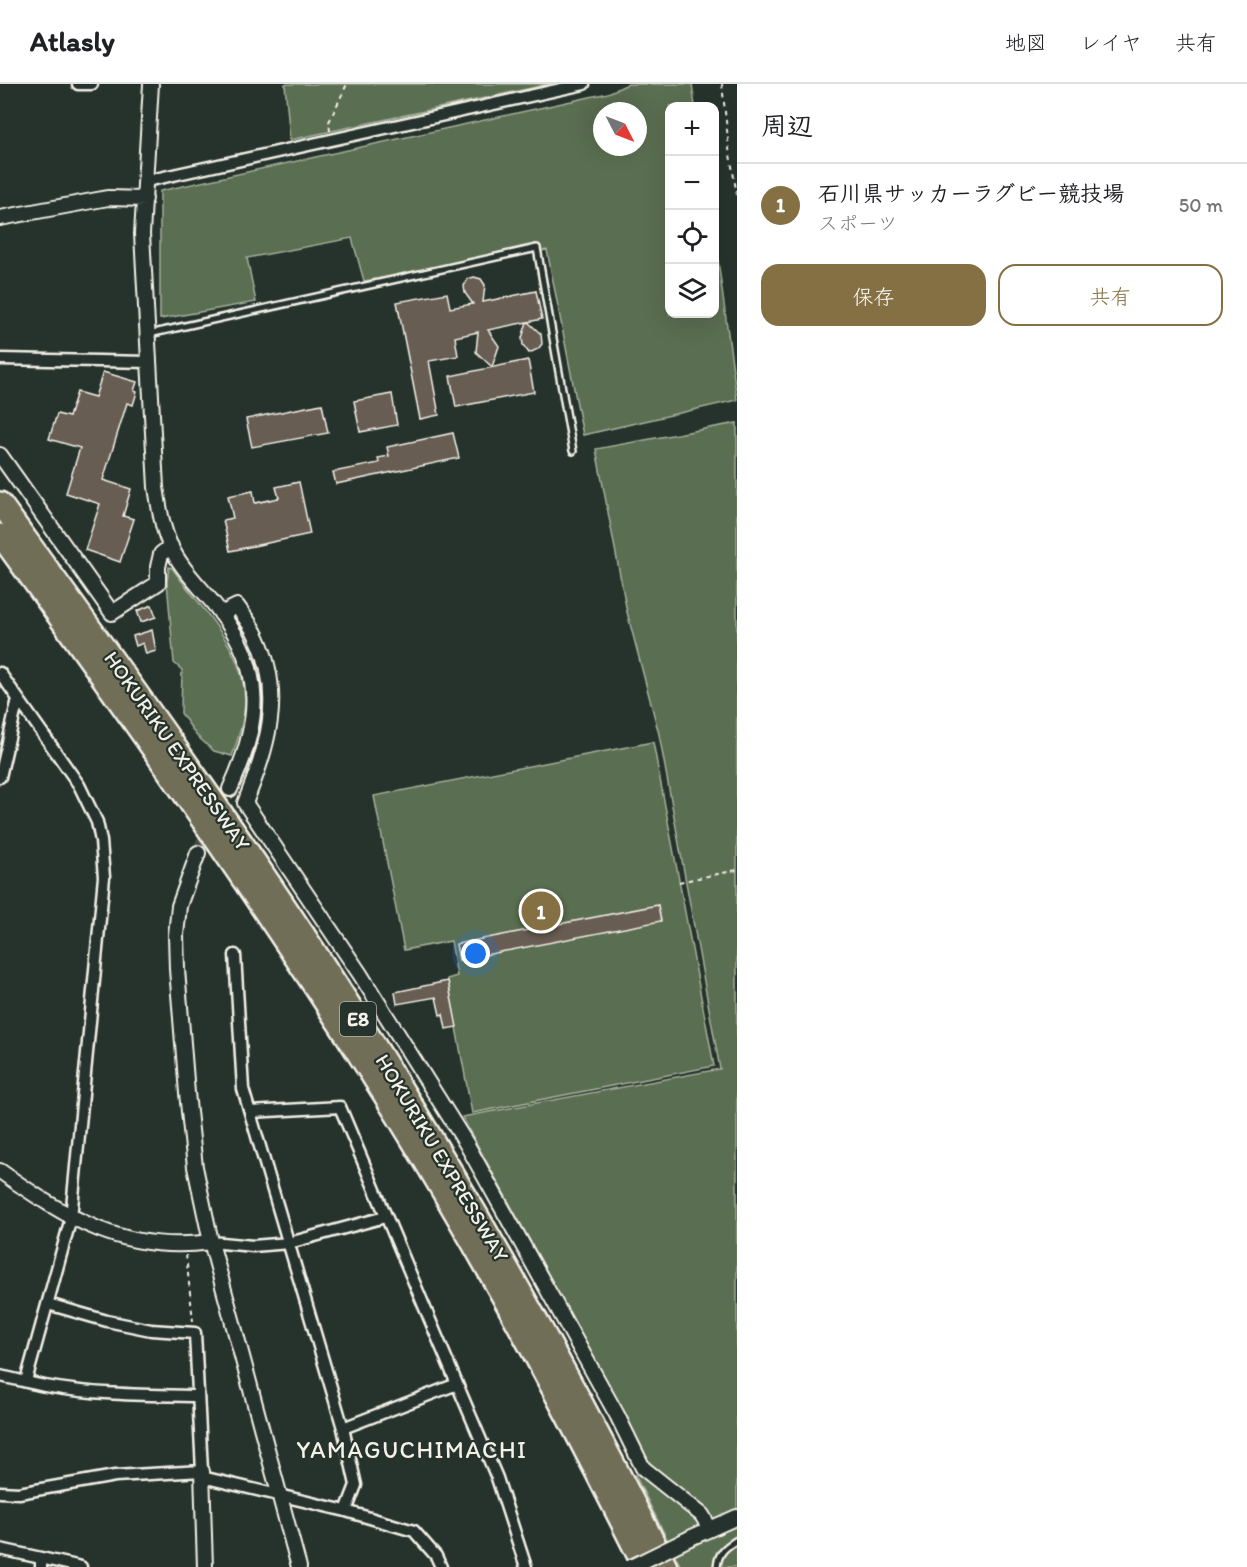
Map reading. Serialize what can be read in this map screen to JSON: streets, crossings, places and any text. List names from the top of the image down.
{
  "streets": {
    "highway": ["HOKURIKU EXPRESSWAY", "E8"]
  },
  "districts": ["YAMAGUCHIMACHI"],
  "north": "bottom right",
  "page": {
    "header": "Atlasly",
    "nav": ["地図", "レイヤ", "共有"],
    "heading": "周辺",
    "map_buttons": ["+", "−"],
    "list": [
      {
        "mark": "1",
        "name": "石川県サッカーラグビー競技場",
        "note": "スポーツ",
        "value": "50 m"
      }
    ],
    "buttons": ["保存", "共有"],
    "pins": "1"
  }
}
